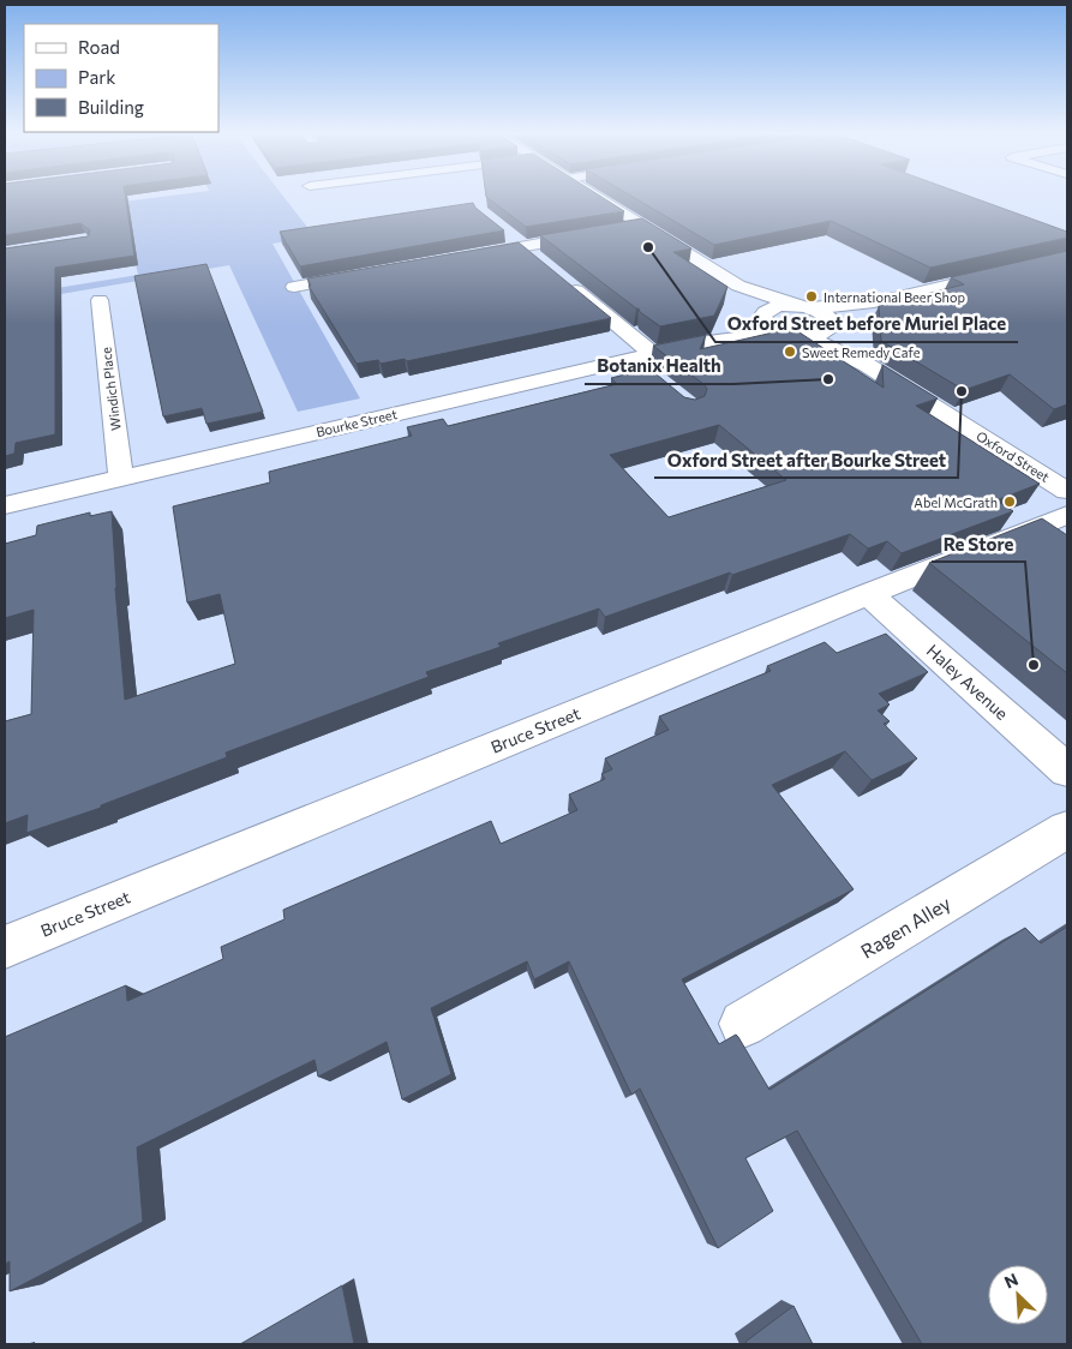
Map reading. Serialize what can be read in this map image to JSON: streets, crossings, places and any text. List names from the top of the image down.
{
  "streets": {
    "street": [
      "Windich Place",
      "Bourke Street",
      "Oxford Street",
      "Haley Avenue",
      "Bruce Street",
      "Ragen Alley"
    ]
  },
  "crossings": [
    ["Windich Place", "Bourke Street"],
    ["Bourke Street", "Oxford Street"],
    ["Haley Avenue", "Bruce Street"]
  ],
  "places": [
    "Oxford Street before Muriel Place",
    "International Beer Shop",
    "Sweet Remedy Cafe",
    "Botanix Health",
    "Oxford Street after Bourke Street",
    "Abel McGrath",
    "Re Store"
  ],
  "legend": ["Road", "Park", "Building"],
  "north": "top left"
}
